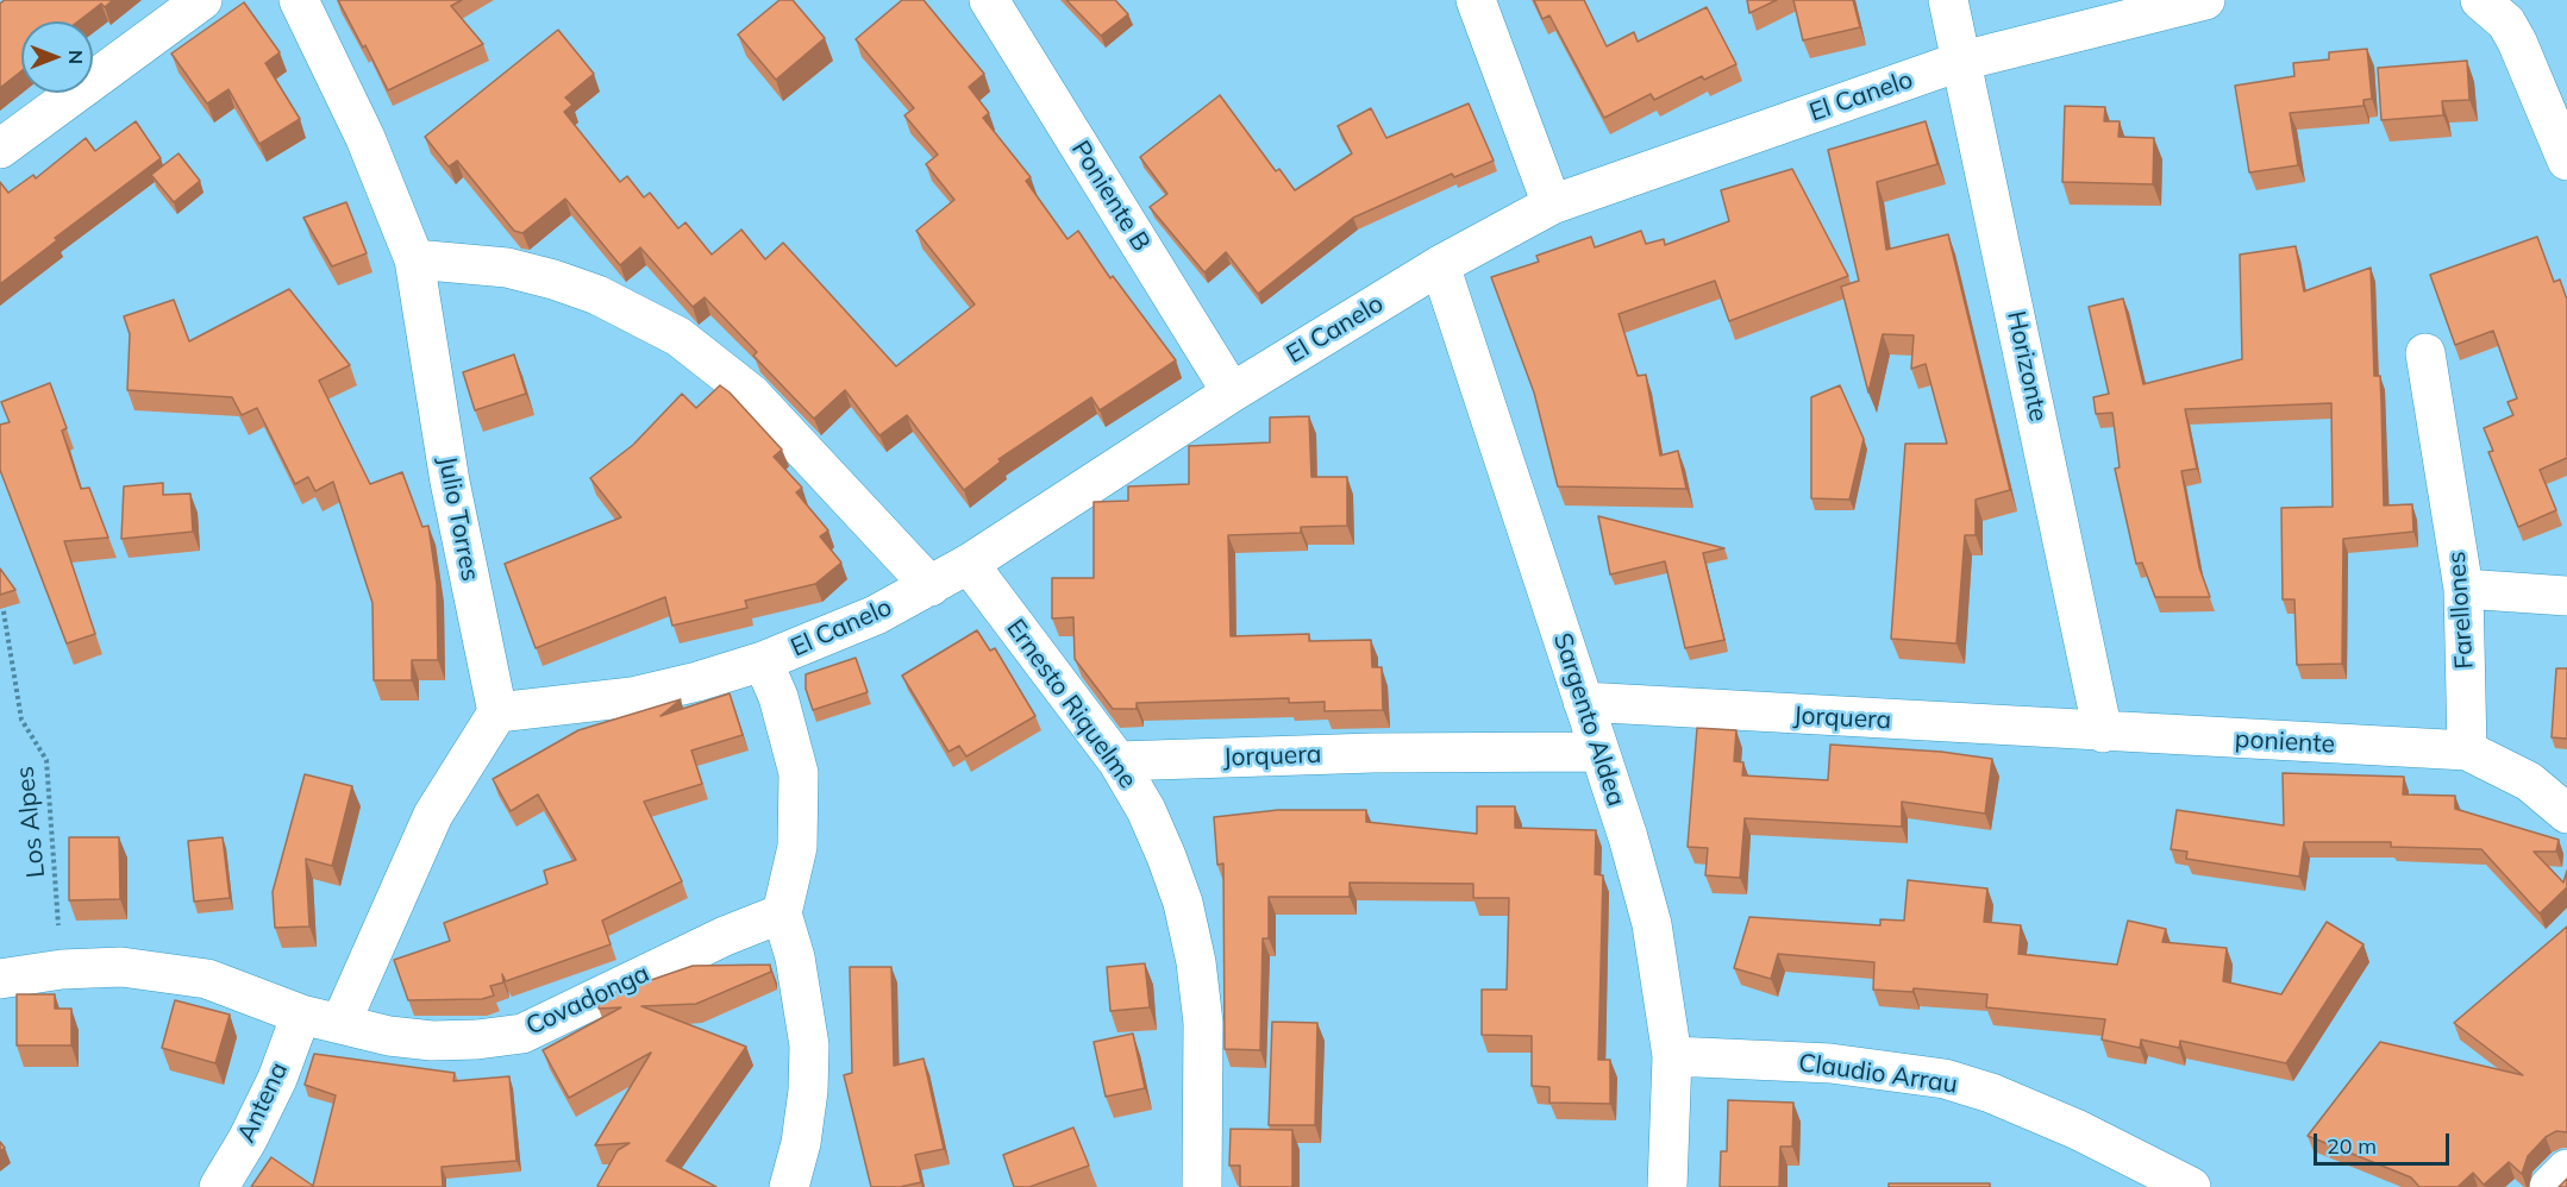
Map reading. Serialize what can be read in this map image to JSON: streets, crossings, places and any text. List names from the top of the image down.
{
  "streets": {
    "street": [
      "El Canelo",
      "Poniente B",
      "Horizonte",
      "Julio Torres",
      "Farellones",
      "Ernesto Riquelme",
      "Jorquera",
      "Sargento Aldea",
      "poniente",
      "Covadonga",
      "Claudio Arrau",
      "Antena"
    ],
    "path": ["Los Alpes"]
  },
  "crossings": [
    ["El Canelo", "Poniente B"],
    ["El Canelo", "Horizonte"],
    ["El Canelo", "Julio Torres"],
    ["El Canelo", "Ernesto Riquelme"],
    ["El Canelo", "Sargento Aldea"],
    ["Horizonte", "Jorquera"],
    ["Horizonte", "poniente"],
    ["Farellones", "poniente"],
    ["Ernesto Riquelme", "Jorquera"],
    ["Jorquera", "Sargento Aldea"],
    ["Jorquera", "poniente"],
    ["Sargento Aldea", "Claudio Arrau"],
    ["Los Alpes", "Covadonga"],
    ["Covadonga", "Antena"]
  ],
  "scale_bar": "20 m",
  "north": "right"
}
